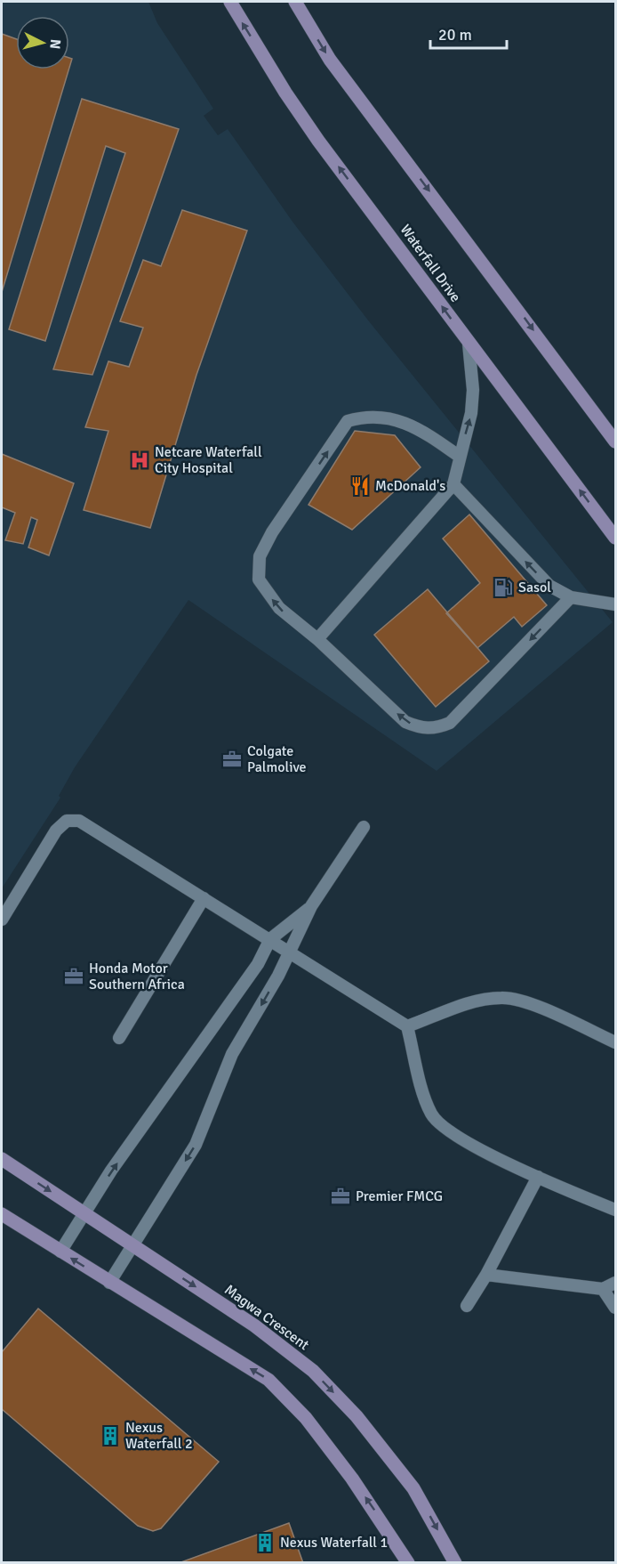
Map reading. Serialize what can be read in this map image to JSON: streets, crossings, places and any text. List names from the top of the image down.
{
  "streets": {
    "main road": ["Waterfall Drive", "Magwa Crescent"]
  },
  "places": {
    "hospital": ["Netcare Waterfall City Hospital"],
    "restaurant": ["McDonald's"],
    "fuel station": ["Sasol"],
    "office": ["Colgate Palmolive", "Honda Motor Southern Africa", "Premier FMCG"],
    "building": ["Nexus Waterfall 2", "Nexus Waterfall 1"]
  },
  "scale_bar": "20 m",
  "north": "right"
}
